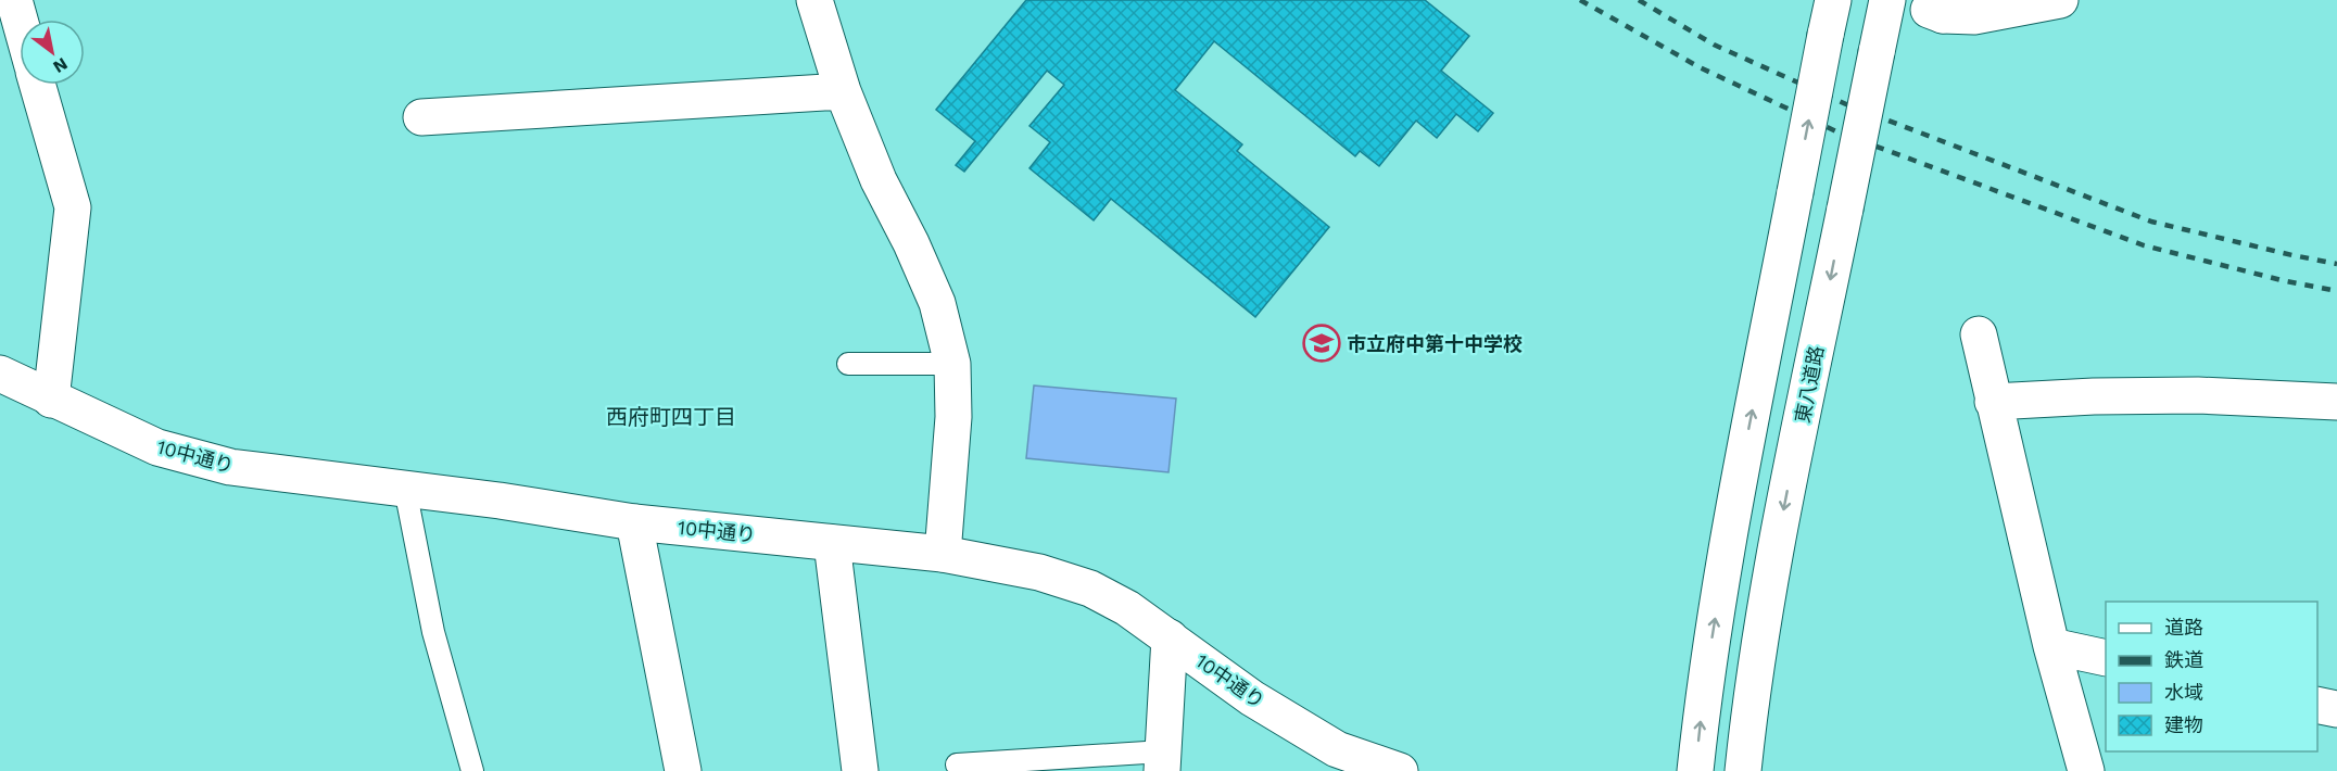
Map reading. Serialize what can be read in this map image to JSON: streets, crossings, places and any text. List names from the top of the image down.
{
  "streets": {
    "street": ["東八道路", "10中通り"]
  },
  "districts": ["西府町四丁目"],
  "places": {
    "school or university": ["市立府中第十中学校"]
  },
  "legend": [
    "道路",
    "鉄道",
    "水域",
    "建物"
  ],
  "north": "bottom right"
}
